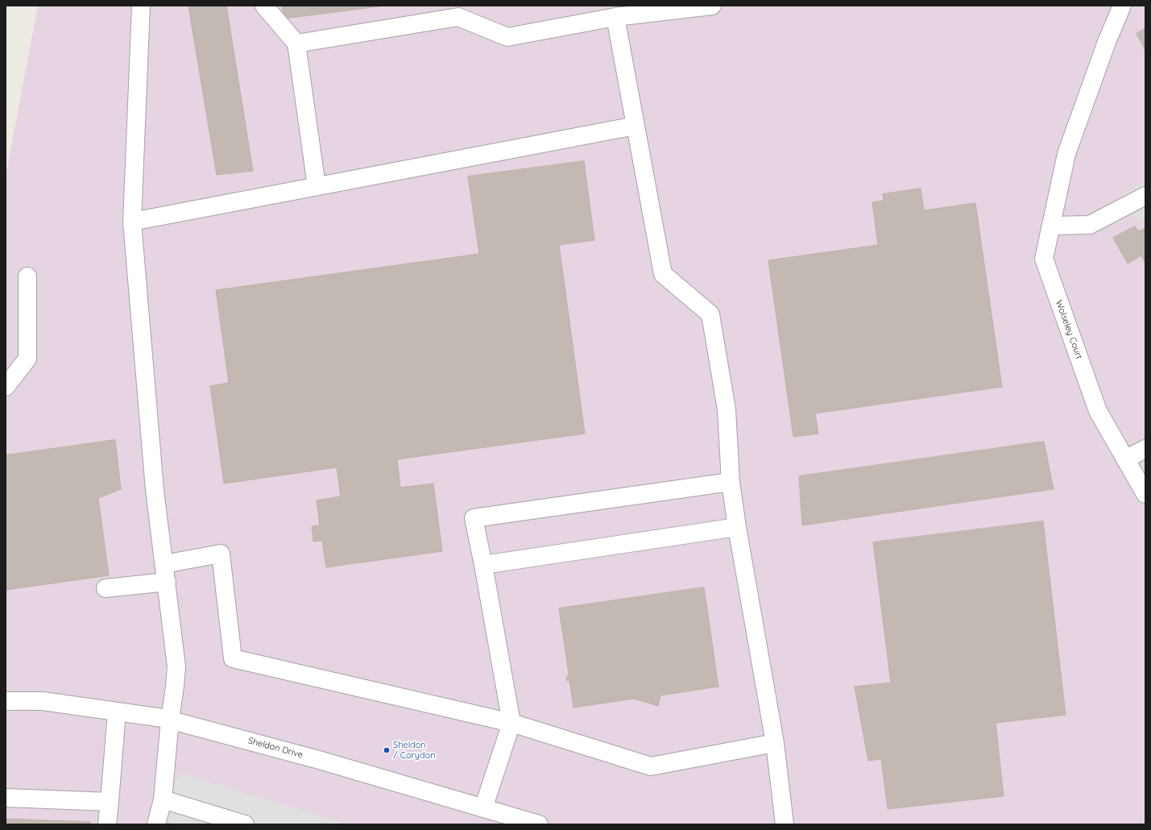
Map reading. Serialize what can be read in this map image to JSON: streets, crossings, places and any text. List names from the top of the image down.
{
  "streets": {
    "street": ["Wolseley Court", "Sheldon Drive"]
  },
  "places": ["Sheldon / Corydon"]
}
